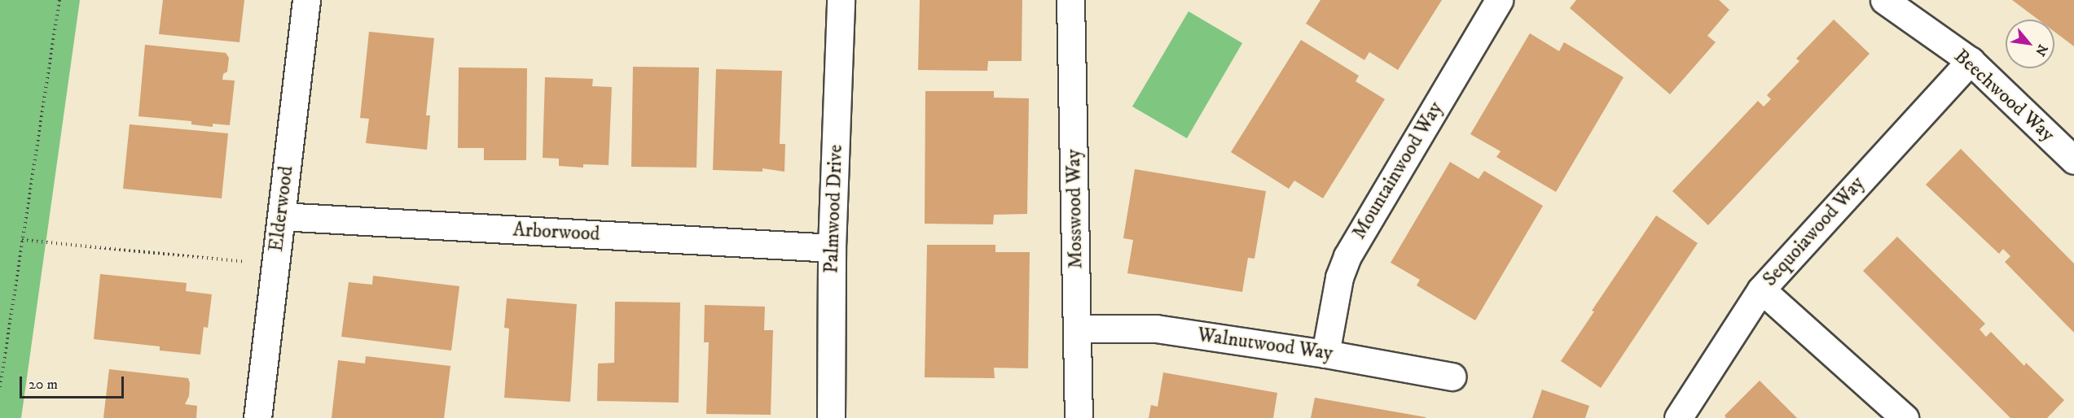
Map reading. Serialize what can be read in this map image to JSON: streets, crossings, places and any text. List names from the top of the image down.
{
  "streets": {
    "street": [
      "Beechwood Way",
      "Mountainwood Way",
      "Elderwood",
      "Palmwood Drive",
      "Mosswood Way",
      "Sequoiawood Way",
      "Arborwood",
      "Walnutwood Way"
    ]
  },
  "crossings": [
    ["Beechwood Way", "Sequoiawood Way"],
    ["Mountainwood Way", "Walnutwood Way"],
    ["Elderwood", "Arborwood"],
    ["Palmwood Drive", "Arborwood"],
    ["Mosswood Way", "Walnutwood Way"]
  ],
  "scale_bar": "20 m",
  "north": "bottom right"
}
